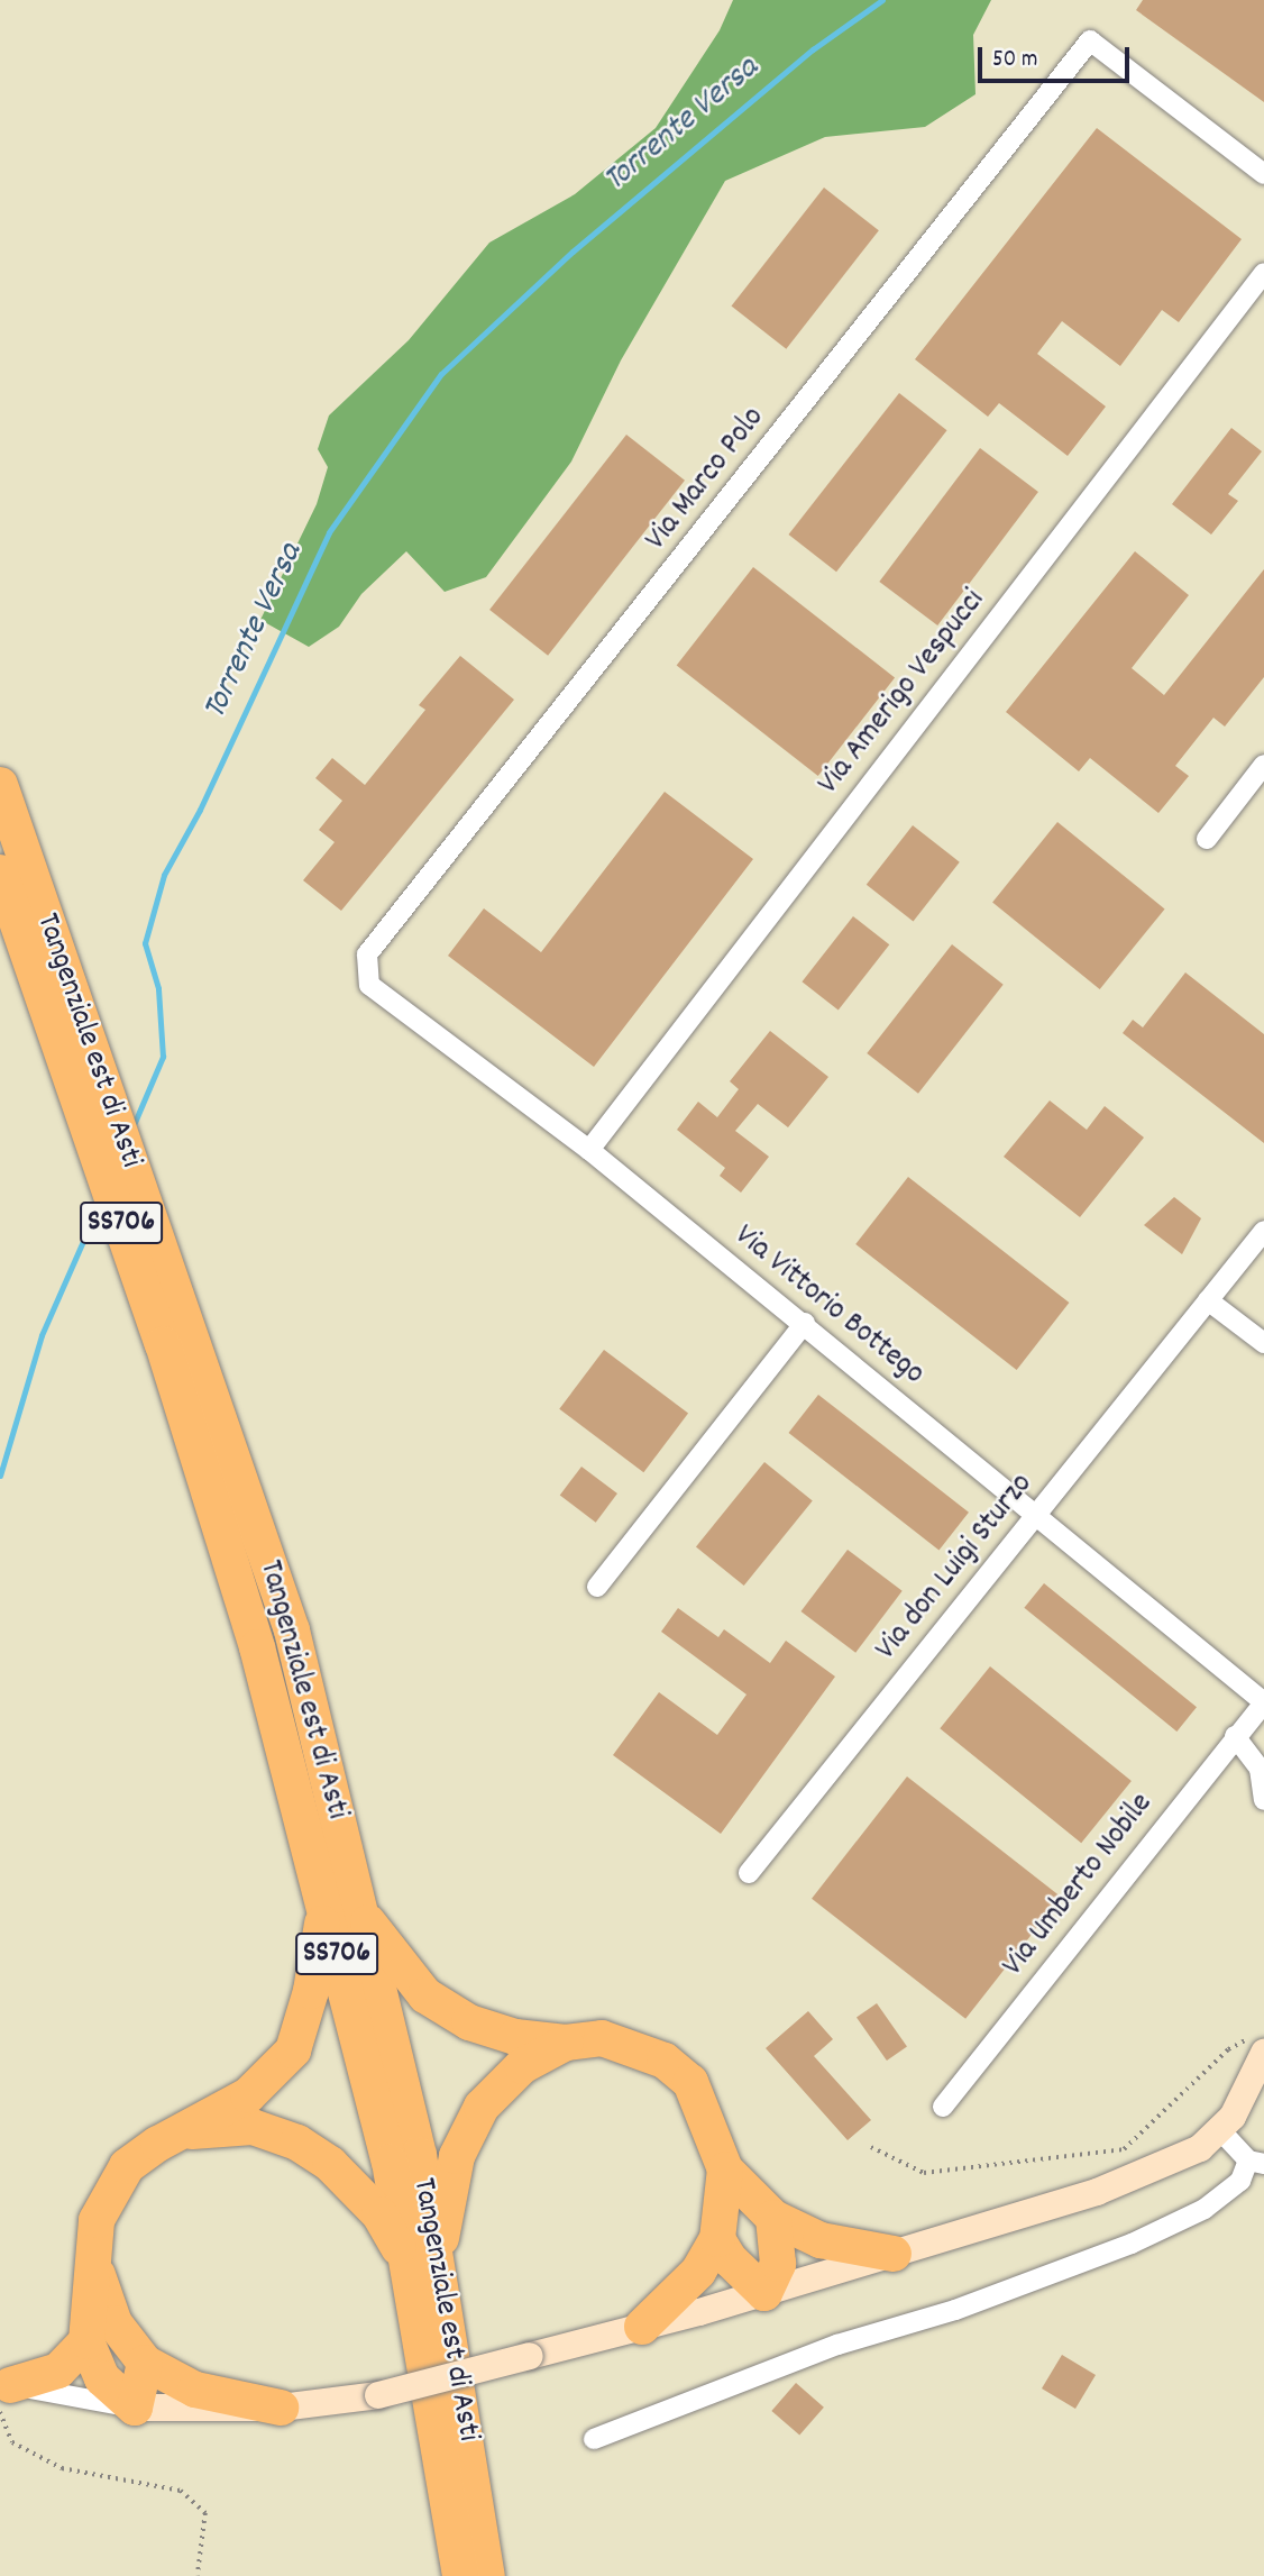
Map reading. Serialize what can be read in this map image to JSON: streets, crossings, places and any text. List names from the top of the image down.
{
  "streets": {
    "highway": ["Tangenziale est di Asti", "SS706"],
    "street": [
      "Via Marco Polo",
      "Via Amerigo Vespucci",
      "Via Vittorio Bottego",
      "Via don Luigi Sturzo",
      "Via Umberto Nobile"
    ]
  },
  "crossings": [
    ["Via Marco Polo", "Via Vittorio Bottego"],
    ["Via Amerigo Vespucci", "Via Vittorio Bottego"],
    ["Via Vittorio Bottego", "Via don Luigi Sturzo"],
    ["Via Vittorio Bottego", "Via Umberto Nobile"]
  ],
  "water": ["Torrente Versa"],
  "scale_bar": "50 m"
}
